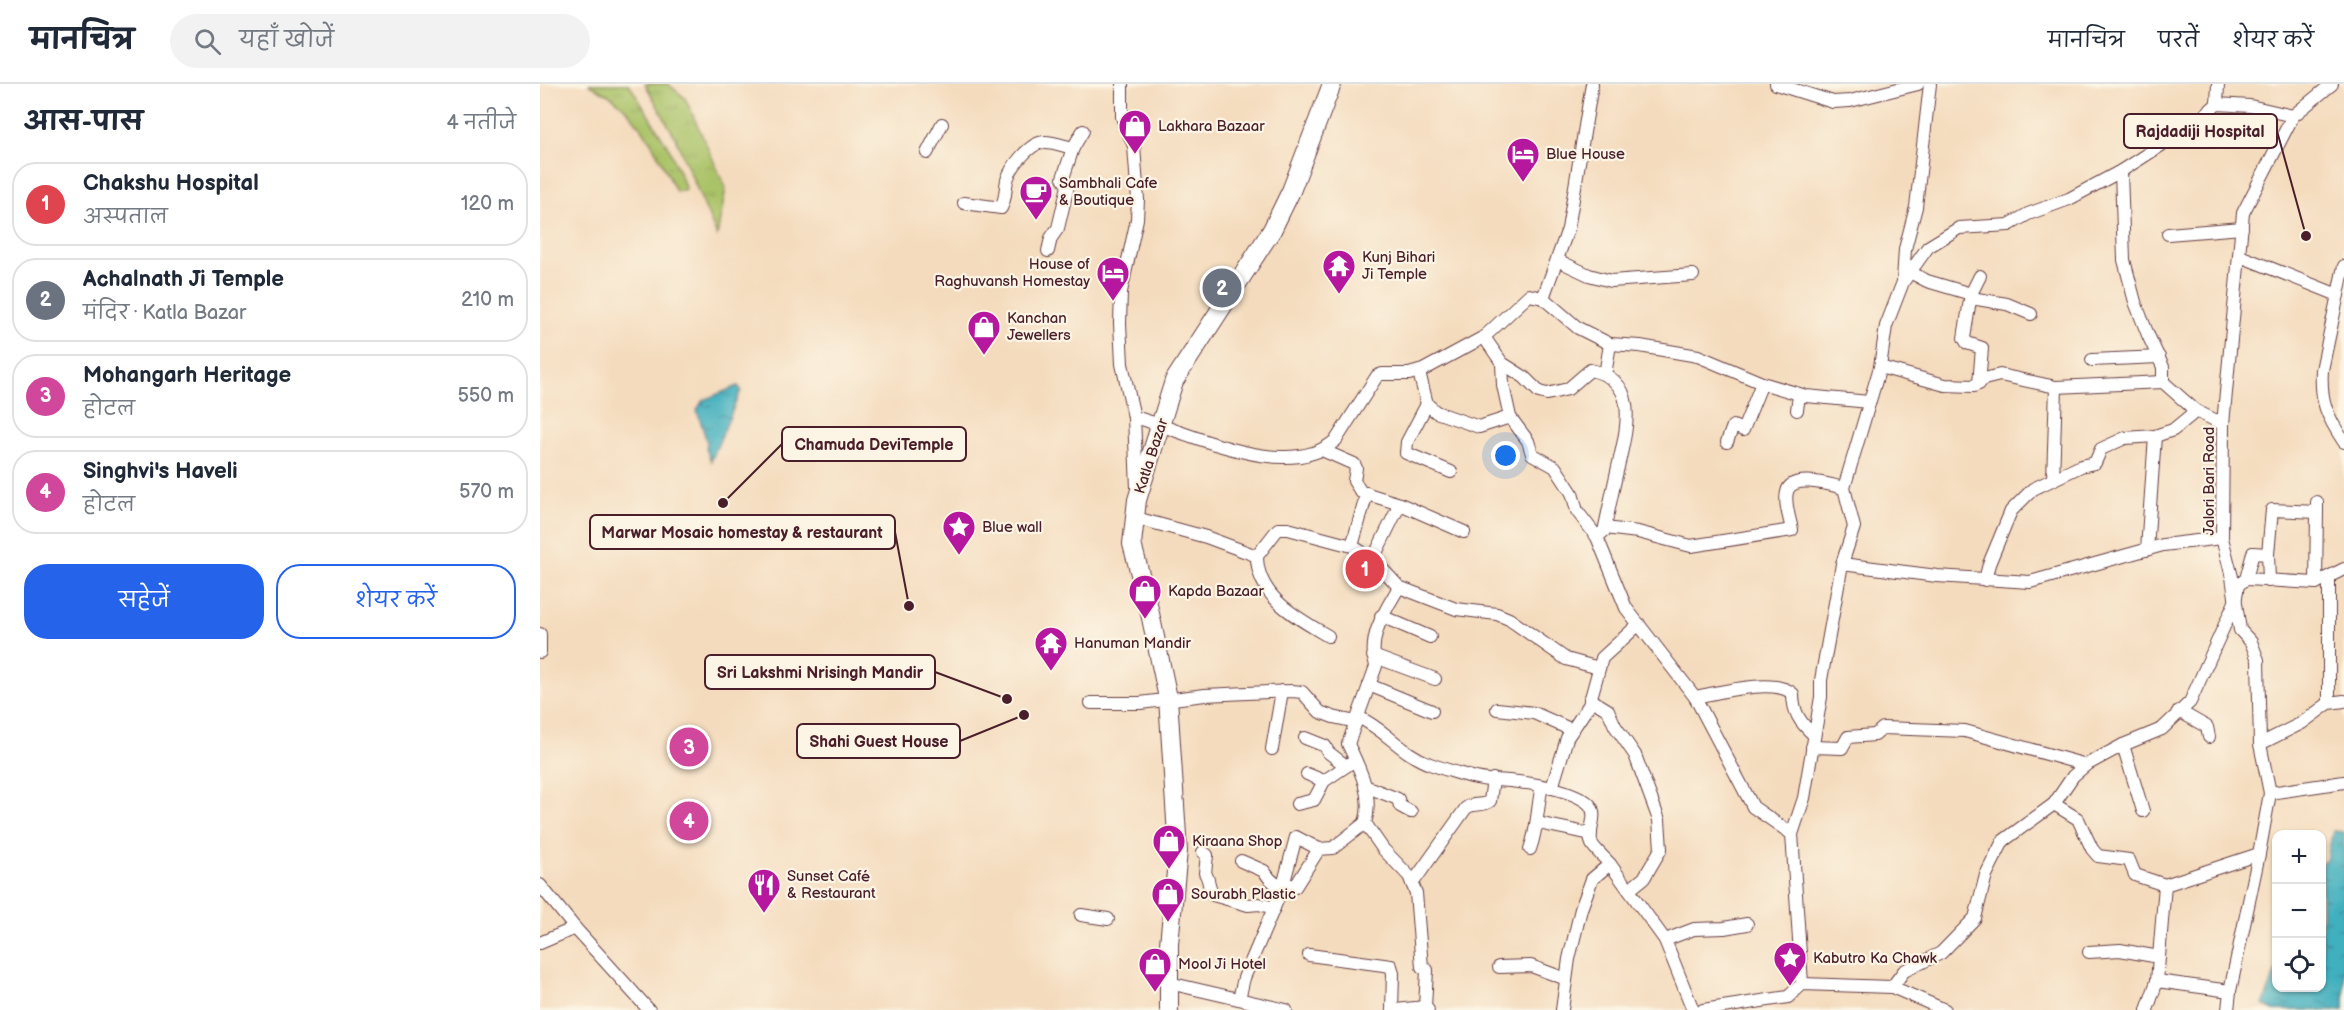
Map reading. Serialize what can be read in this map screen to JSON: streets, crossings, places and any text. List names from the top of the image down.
{
  "streets": {
    "street": ["Katla Bazar", "Jalori Bari Road"]
  },
  "places": {
    "shop": [
      "Lakhara Bazaar",
      "Kanchan Jewellers",
      "Kapda Bazaar",
      "Kiraana Shop",
      "Sourabh Plastic",
      "Mool Ji Hotel"
    ],
    "hotel": ["Blue House", "House of Raghuvansh Homestay"],
    "cafe": ["Sambhali Cafe & Boutique"],
    "other": [
      "Rajdadiji Hospital",
      "Chamuda DeviTemple",
      "Marwar Mosaic homestay & restaurant",
      "Sri Lakshmi Nrisingh Mandir",
      "Shahi Guest House"
    ],
    "temple": ["Kunj Bihari Ji Temple", "Hanuman Mandir"],
    "place": ["Blue wall", "Kabutro Ka Chawk"],
    "restaurant": ["Sunset Café & Restaurant"]
  },
  "page": {
    "header": "मानचित्र",
    "search": "यहाँ खोजें",
    "nav": ["मानचित्र", "परतें", "शेयर करें"],
    "heading": ["आस-पास", "4 नतीजे"],
    "list": [
      {
        "mark": "1",
        "name": "Chakshu Hospital",
        "note": "अस्पताल",
        "value": "120 m"
      },
      {
        "mark": "2",
        "name": "Achalnath Ji Temple",
        "note": "मंदिर · Katla Bazar",
        "value": "210 m"
      },
      {
        "mark": "3",
        "name": "Mohangarh Heritage",
        "note": "होटल",
        "value": "550 m"
      },
      {
        "mark": "4",
        "name": "Singhvi's Haveli",
        "note": "होटल",
        "value": "570 m"
      }
    ],
    "pins": [
      "2",
      "1",
      "3",
      "4"
    ],
    "buttons": ["सहेजें", "शेयर करें"],
    "map_buttons": ["+", "−"]
  }
}
